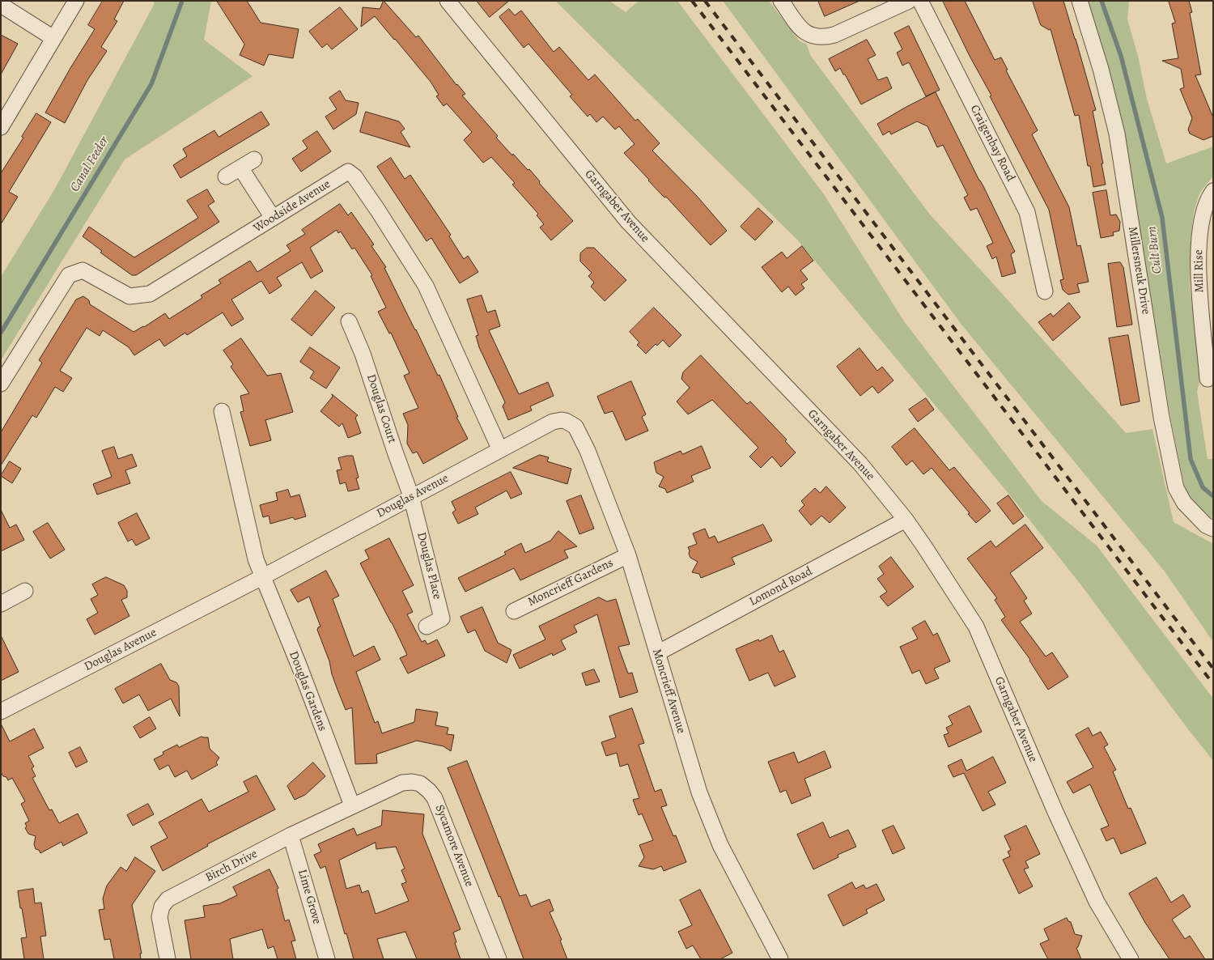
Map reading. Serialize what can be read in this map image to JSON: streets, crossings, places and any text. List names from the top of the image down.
{
  "streets": {
    "street": [
      "Craigenbay Road",
      "Woodside Avenue",
      "Garngaber Avenue",
      "Millersneuk Drive",
      "Mill Rise",
      "Douglas Court",
      "Douglas Avenue",
      "Douglas Place",
      "Moncrieff Gardens",
      "Lomond Road",
      "Douglas Gardens",
      "Moncrieff Avenue",
      "Sycamore Avenue",
      "Birch Drive",
      "Lime Grove"
    ]
  },
  "crossings": [
    ["Woodside Avenue", "Douglas Avenue"],
    ["Garngaber Avenue", "Lomond Road"],
    ["Douglas Court", "Douglas Avenue"],
    ["Douglas Court", "Douglas Place"],
    ["Douglas Avenue", "Douglas Place"],
    ["Douglas Avenue", "Douglas Gardens"],
    ["Douglas Avenue", "Moncrieff Avenue"],
    ["Moncrieff Gardens", "Moncrieff Avenue"],
    ["Lomond Road", "Moncrieff Avenue"],
    ["Douglas Gardens", "Sycamore Avenue"],
    ["Douglas Gardens", "Birch Drive"],
    ["Sycamore Avenue", "Birch Drive"],
    ["Birch Drive", "Lime Grove"]
  ],
  "water": ["Canal Feeder", "Cult Burn"]
}
